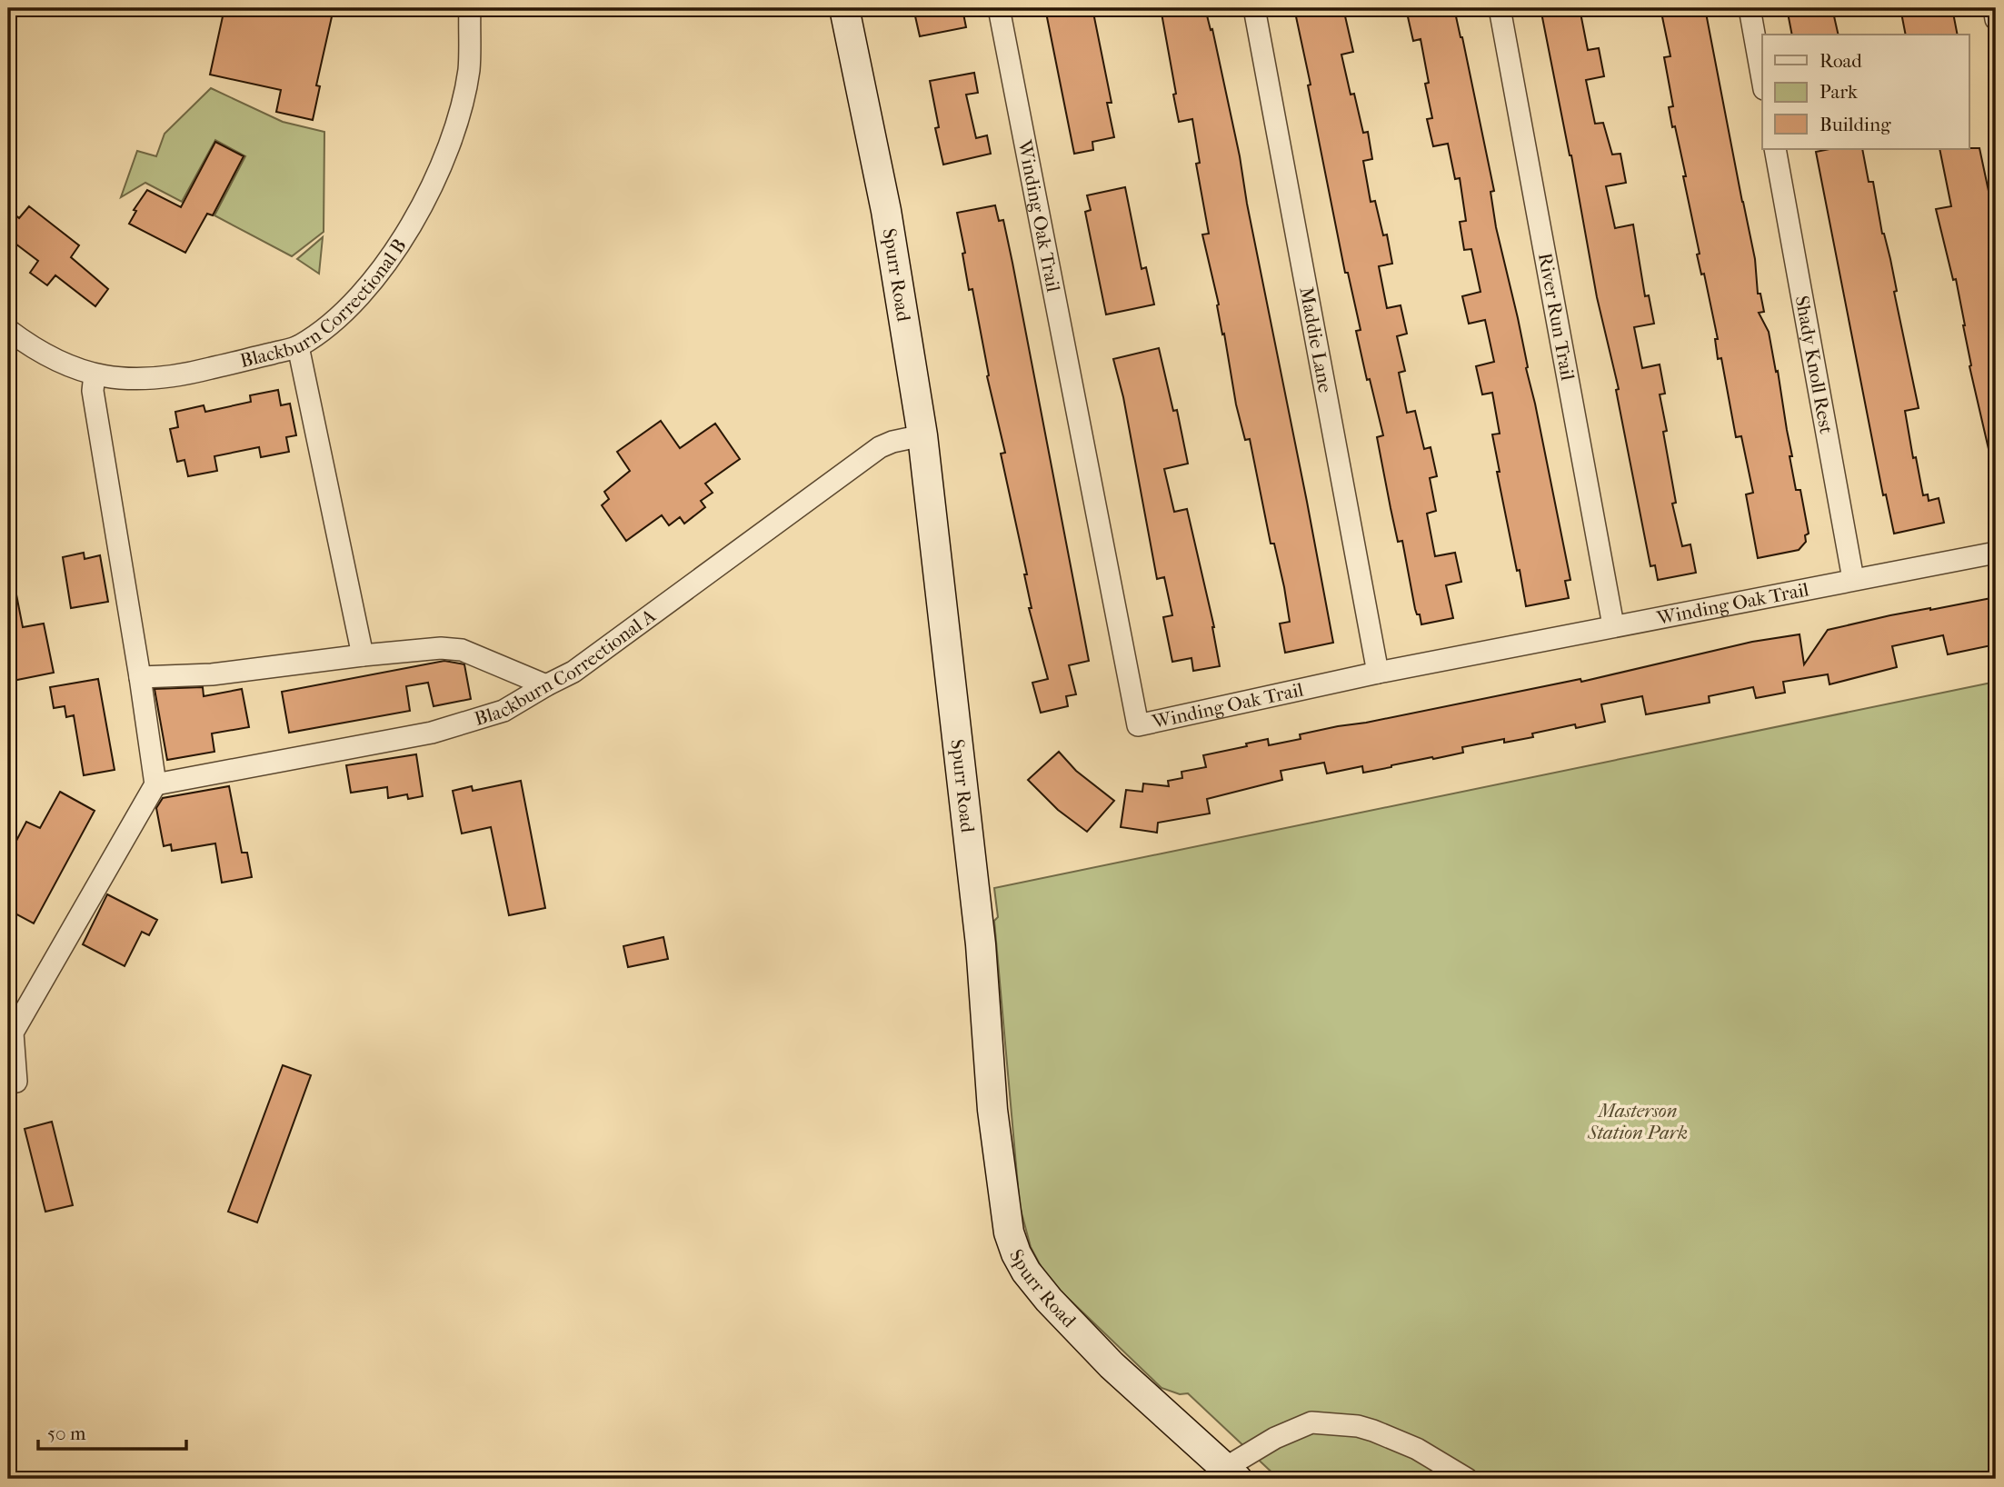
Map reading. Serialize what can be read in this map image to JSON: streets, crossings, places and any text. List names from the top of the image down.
{
  "streets": {
    "street": [
      "Winding Oak Trail",
      "Spurr Road",
      "Blackburn Correctional B",
      "River Run Trail",
      "Maddie Lane",
      "Shady Knoll Rest",
      "Blackburn Correctional A"
    ]
  },
  "crossings": [
    ["Winding Oak Trail", "River Run Trail"],
    ["Winding Oak Trail", "Maddie Lane"],
    ["Winding Oak Trail", "Shady Knoll Rest"],
    ["Spurr Road", "Blackburn Correctional A"]
  ],
  "parks": ["Masterson Station Park"],
  "legend": ["Road", "Park", "Building"],
  "scale_bar": "50 m"
}
